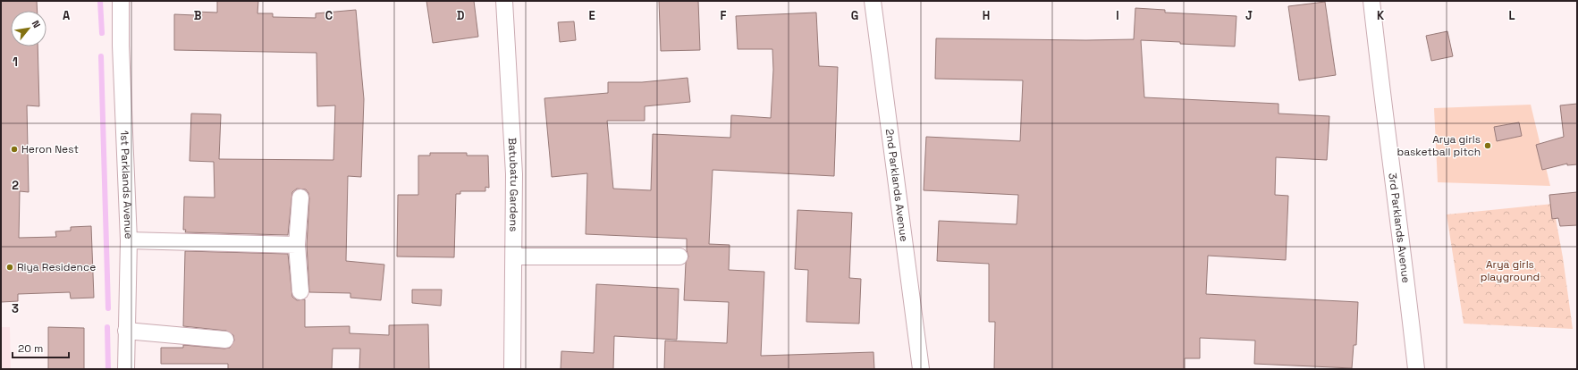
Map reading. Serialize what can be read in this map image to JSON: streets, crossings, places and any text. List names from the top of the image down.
{
  "streets": {
    "street": [
      "1st Parklands Avenue",
      "Batubatu Gardens",
      "2nd Parklands Avenue",
      "3rd Parklands Avenue"
    ]
  },
  "parks": ["Arya girls playground"],
  "places": ["Arya girls basketball pitch", "Heron Nest", "Riya Residence"],
  "scale_bar": "20 m",
  "north": "top right",
  "grid": {
    "columns": [
      "A",
      "B",
      "C",
      "D",
      "E",
      "F",
      "G",
      "H",
      "I",
      "J",
      "K",
      "L"
    ],
    "rows": ["1", "2", "3"]
  }
}
